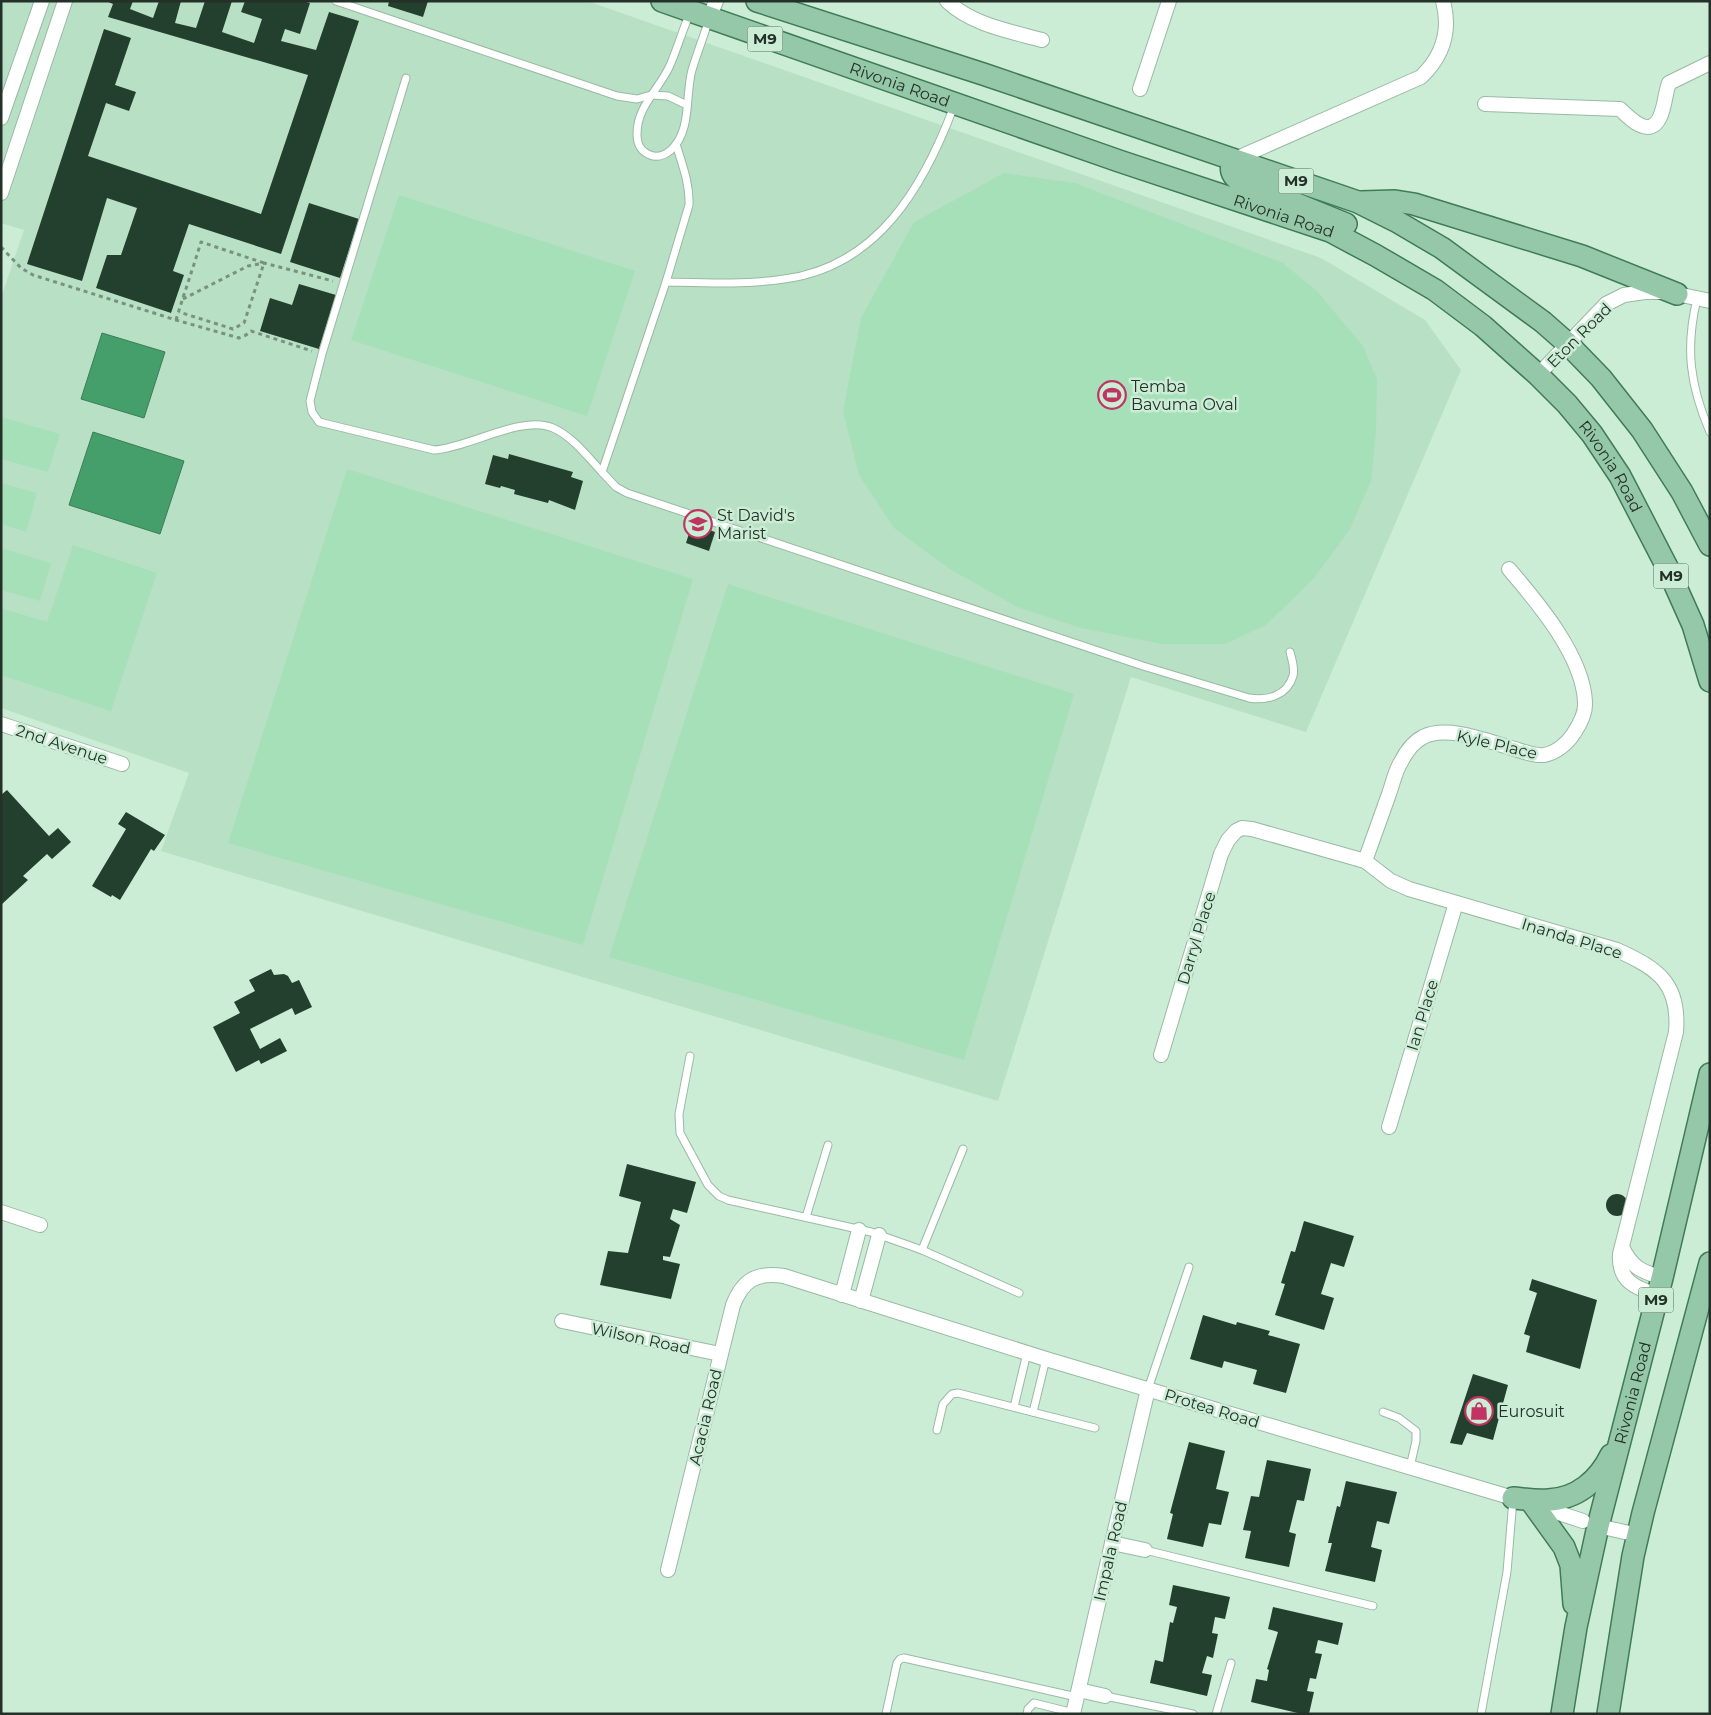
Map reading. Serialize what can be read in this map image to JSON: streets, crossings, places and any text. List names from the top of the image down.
{
  "streets": {
    "main road": ["M9", "Rivonia Road"],
    "street": [
      "Eton Road",
      "2nd Avenue",
      "Kyle Place",
      "Darryl Place",
      "Inanda Place",
      "Ian Place",
      "Wilson Road",
      "Protea Road",
      "Acacia Road",
      "Impala Road"
    ]
  },
  "crossings": [
    ["M9", "Eton Road"],
    ["M9", "Protea Road"],
    ["Rivonia Road", "Eton Road"],
    ["Rivonia Road", "Inanda Place"],
    ["Rivonia Road", "Protea Road"],
    ["Kyle Place", "Inanda Place"],
    ["Darryl Place", "Inanda Place"],
    ["Inanda Place", "Ian Place"],
    ["Wilson Road", "Acacia Road"],
    ["Protea Road", "Acacia Road"],
    ["Protea Road", "Impala Road"]
  ],
  "places": {
    "sports": ["Temba Bavuma Oval"],
    "school or university": ["St David's Marist"],
    "shop": ["Eurosuit"]
  }
}
